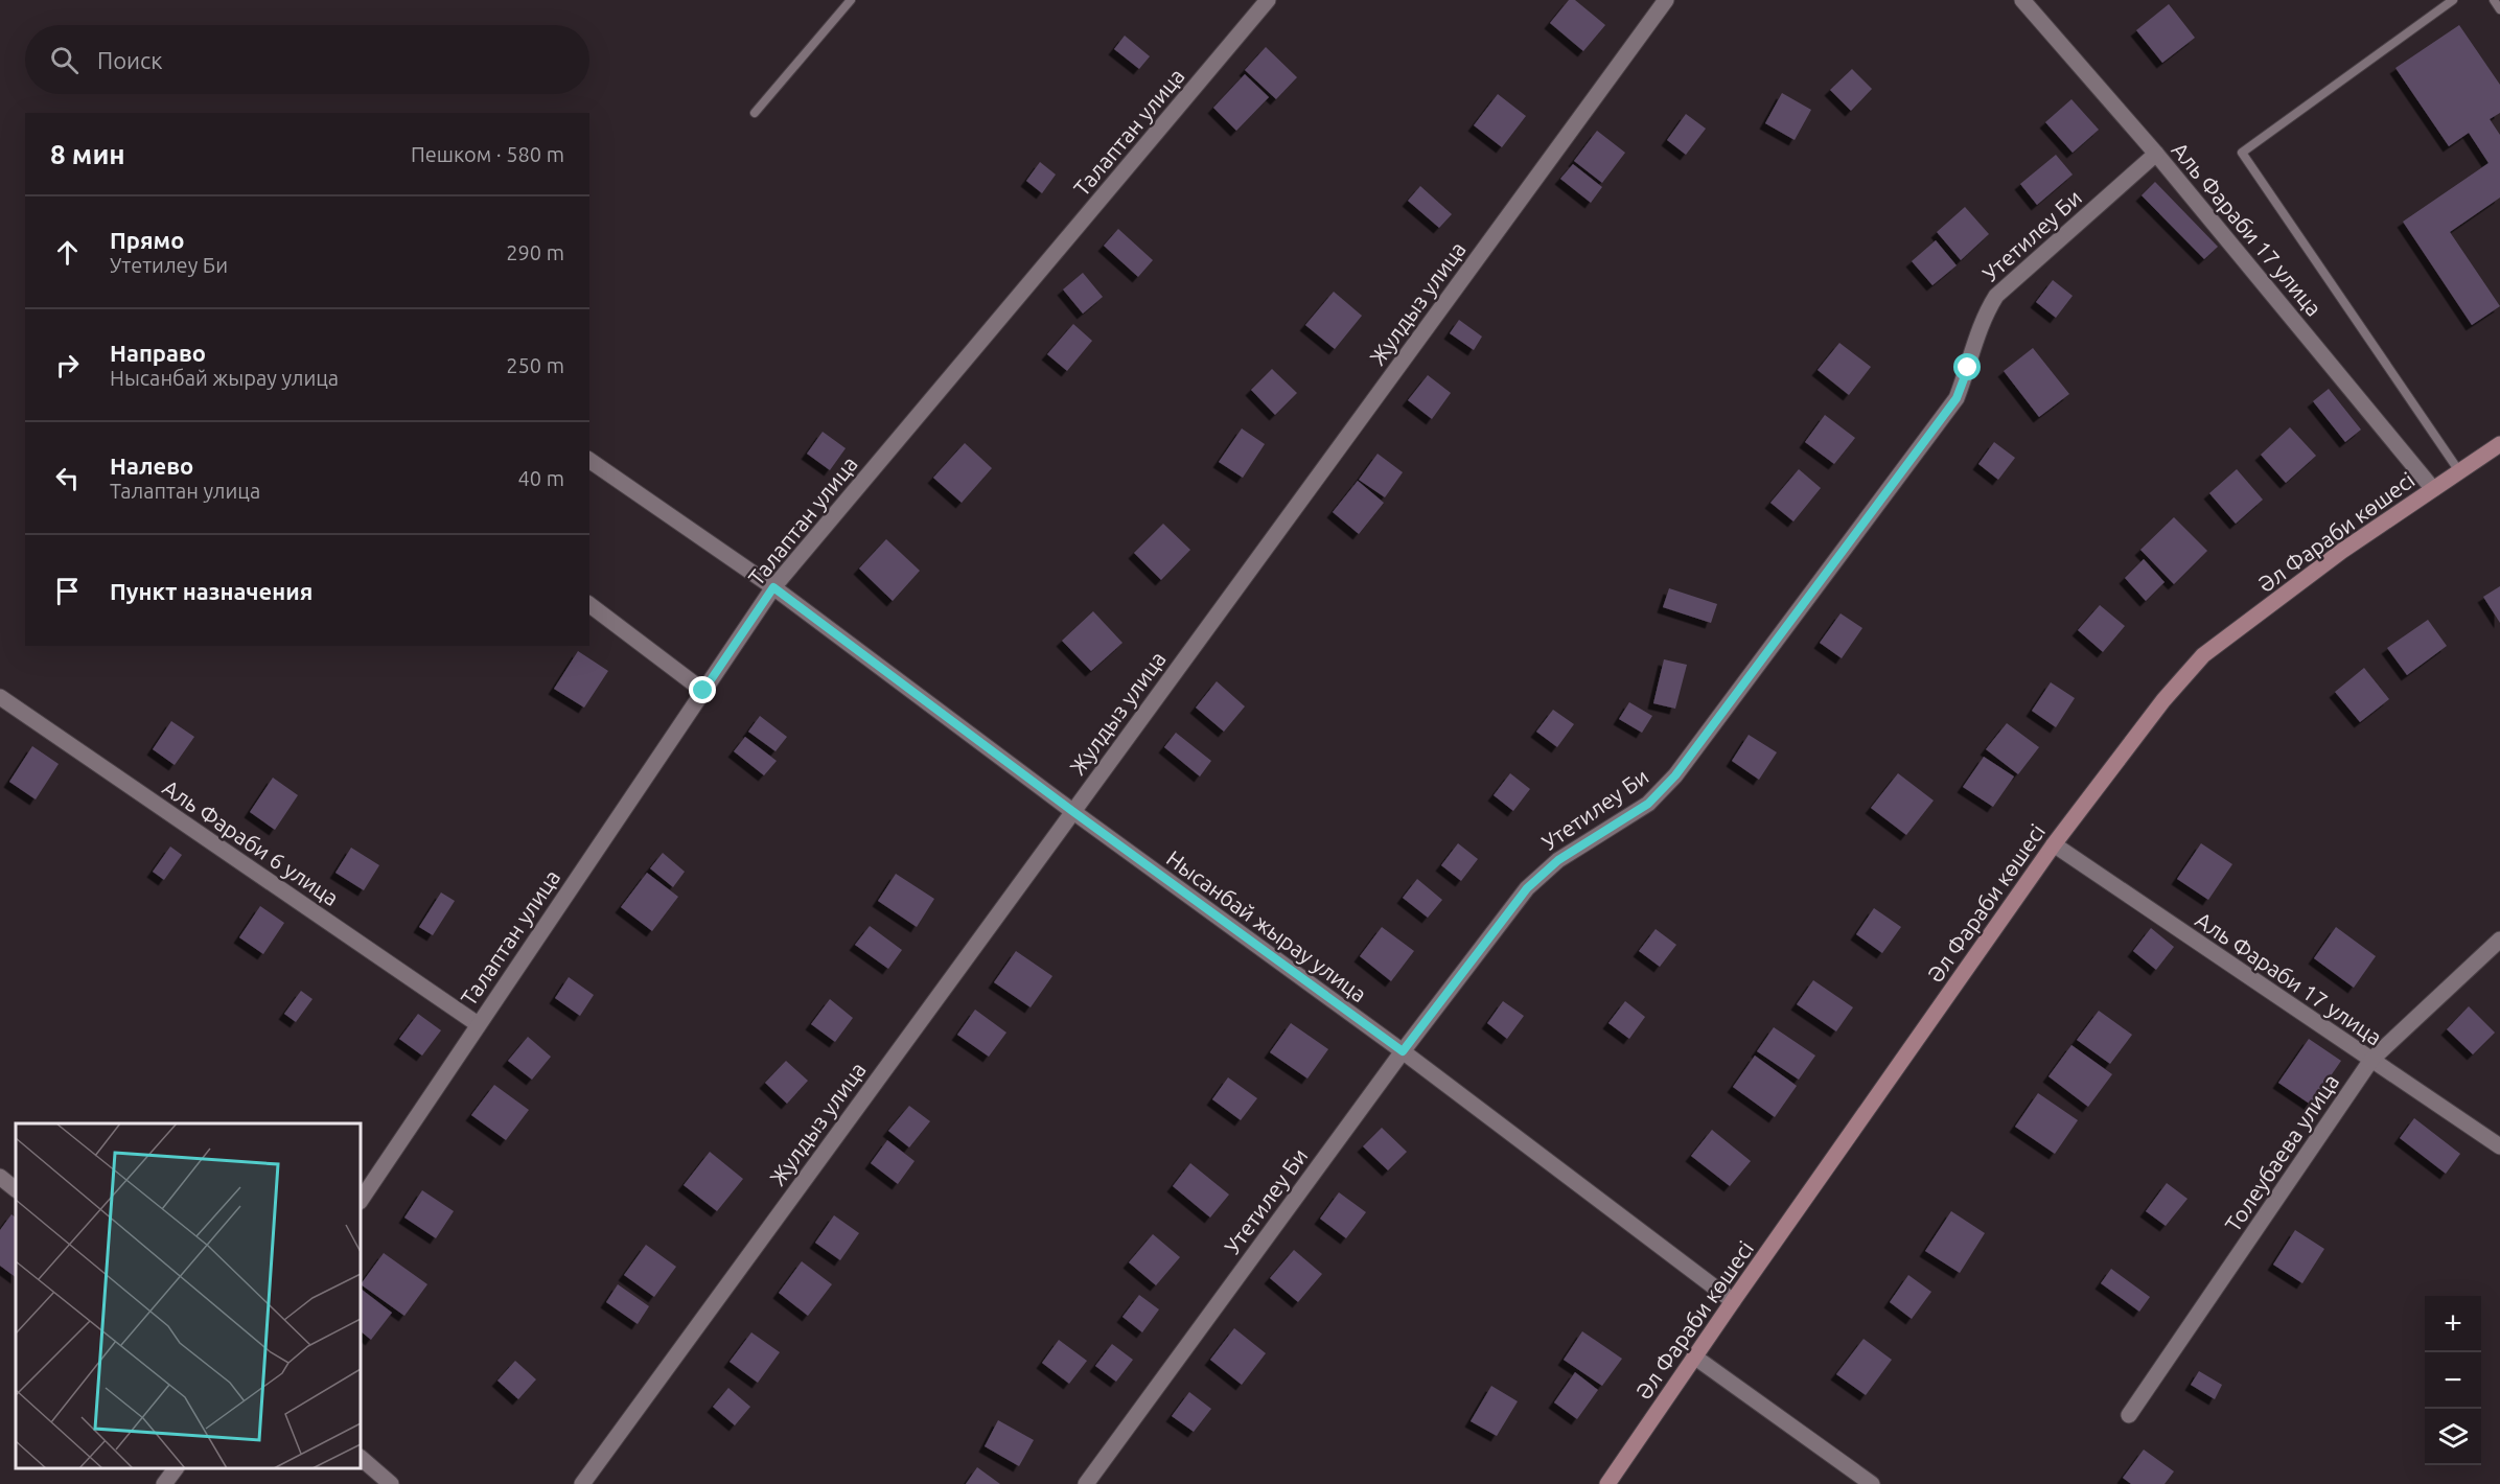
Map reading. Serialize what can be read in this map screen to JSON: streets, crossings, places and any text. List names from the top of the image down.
{
  "streets": {
    "street": [
      "Талаптан улица",
      "Аль Фараби 17 улица",
      "Утетилеу Би",
      "Жулдыз улица",
      "Әл Фараби көшесі",
      "Аль Фараби 6 улица",
      "Нысанбай жырау улица",
      "Толеубаева улица"
    ]
  },
  "crossings": [
    ["Талаптан улица", "Аль Фараби 6 улица"],
    ["Талаптан улица", "Нысанбай жырау улица"],
    ["Аль Фараби 17 улица", "Утетилеу Би"],
    ["Аль Фараби 17 улица", "Әл Фараби көшесі"],
    ["Аль Фараби 17 улица", "Толеубаева улица"],
    ["Утетилеу Би", "Нысанбай жырау улица"],
    ["Жулдыз улица", "Нысанбай жырау улица"],
    ["Әл Фараби көшесі", "Нысанбай жырау улица"]
  ],
  "page": {
    "search": "Поиск",
    "heading": ["8 мин", "Пешком · 580 m"],
    "list": [
      ["Прямо", "Утетилеу Би", "290 m"],
      ["Направо", "Нысанбай жырау улица", "250 m"],
      ["Налево", "Талаптан улица", "40 m"],
      "Пункт назначения"
    ],
    "map_buttons": ["+", "−"]
  }
}
